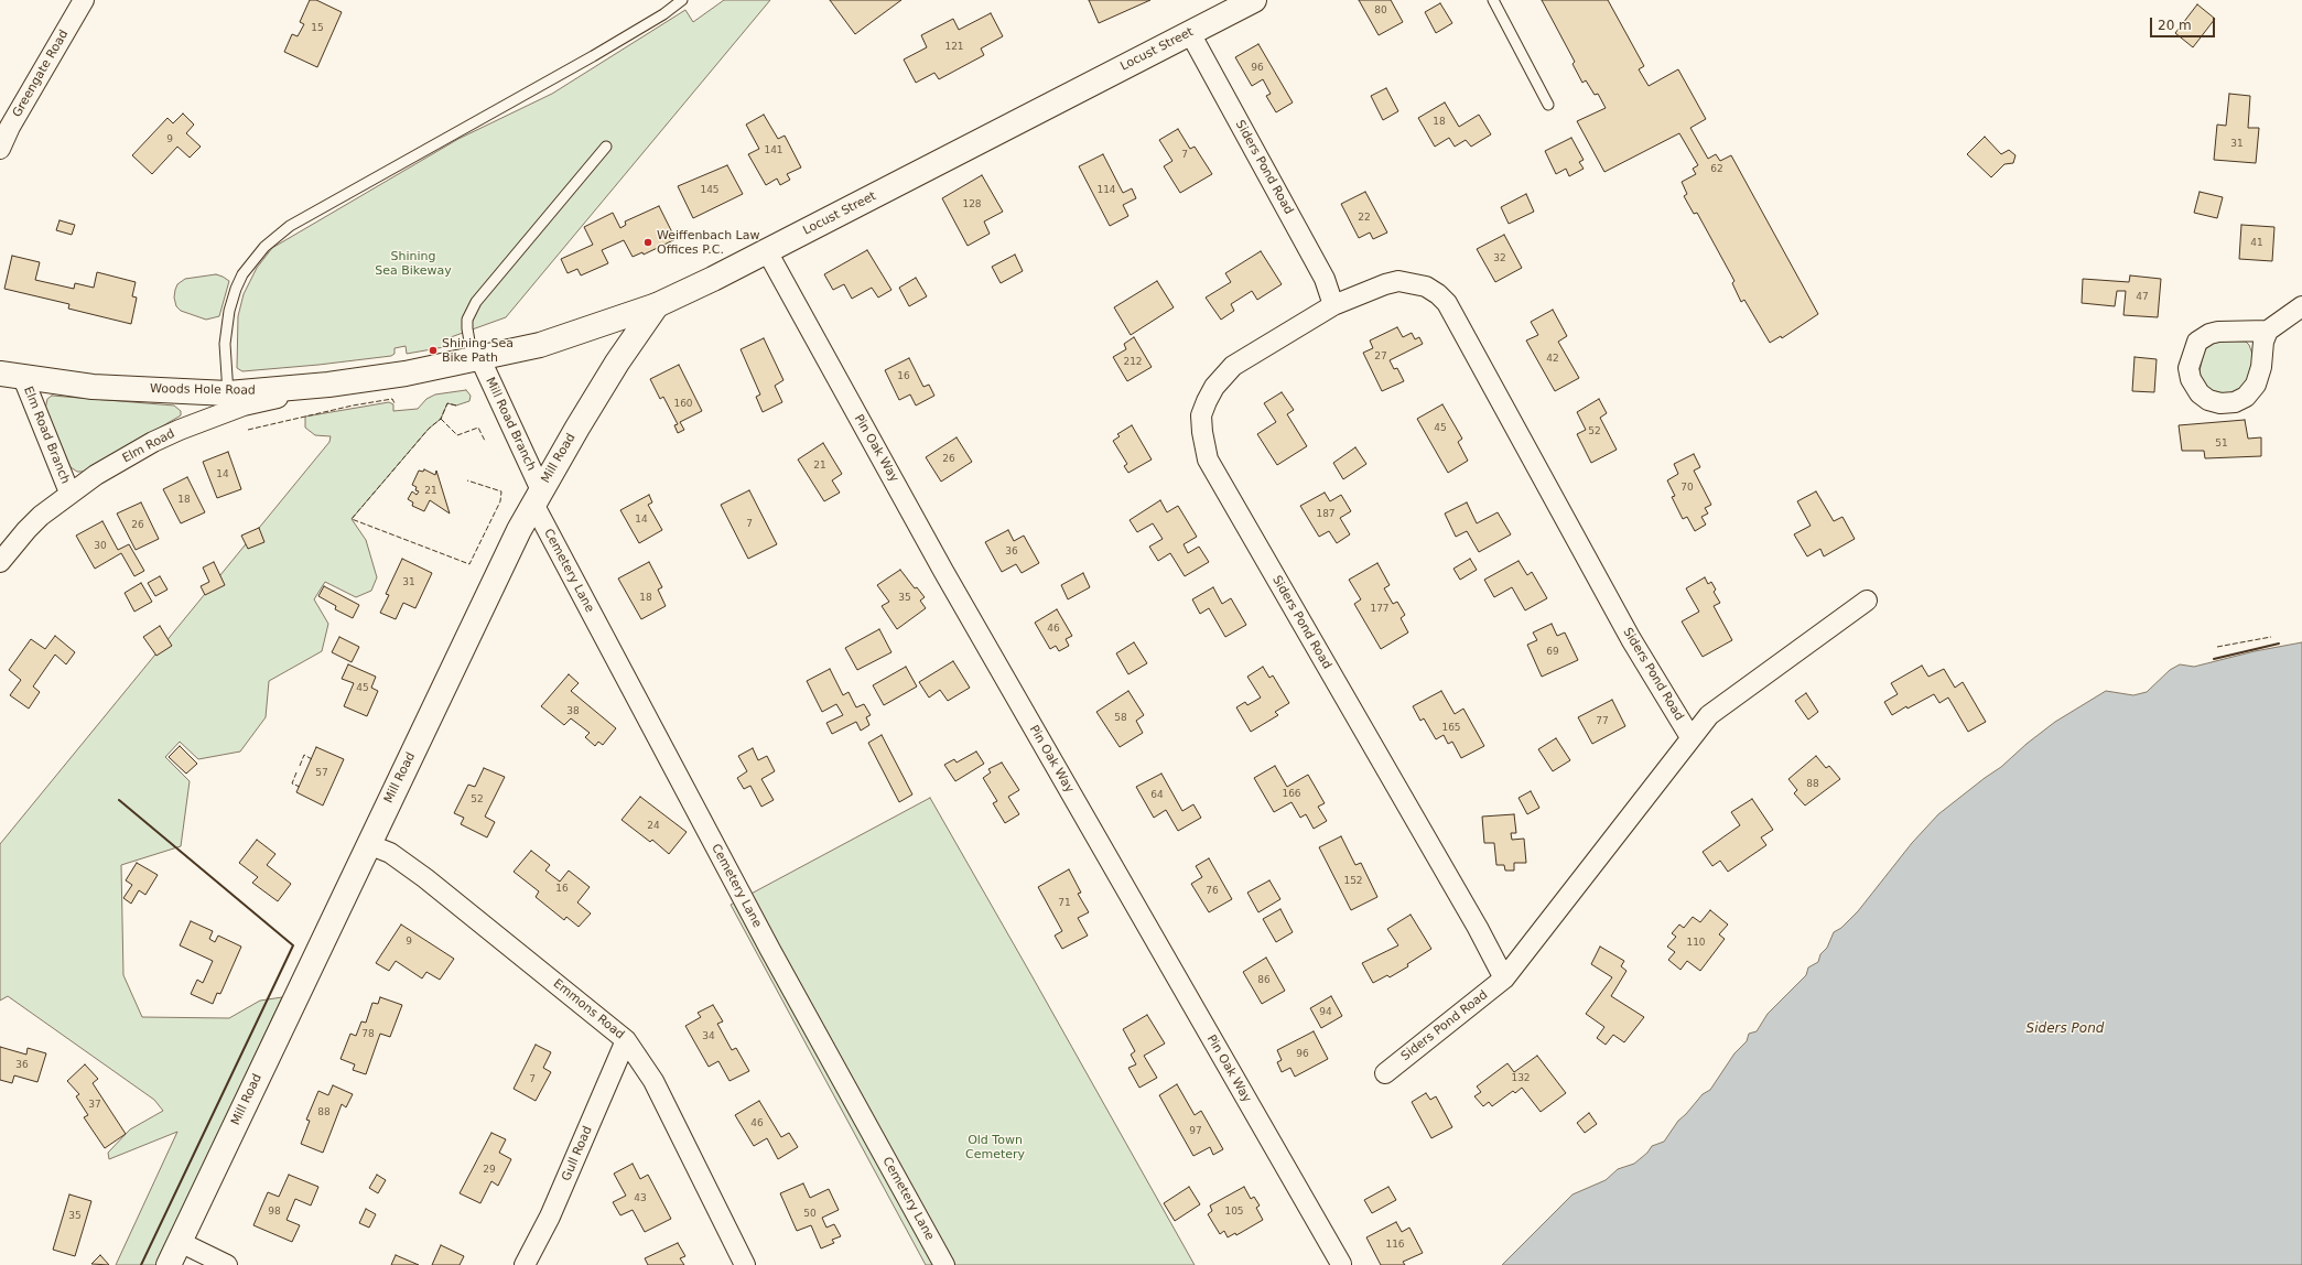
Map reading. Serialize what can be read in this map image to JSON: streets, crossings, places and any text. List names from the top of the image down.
{
  "streets": {
    "main road": ["Locust Street", "Woods Hole Road", "Mill Road"],
    "street": [
      "Greengate Road",
      "Siders Pond Road",
      "Mill Road Branch",
      "Elm Road Branch",
      "Elm Road",
      "Pin Oak Way",
      "Cemetery Lane",
      "Emmons Road",
      "Gull Road"
    ]
  },
  "crossings": [
    ["Locust Street", "Siders Pond Road"],
    ["Locust Street", "Woods Hole Road"],
    ["Locust Street", "Mill Road Branch"],
    ["Locust Street", "Pin Oak Way"],
    ["Locust Street", "Mill Road"],
    ["Woods Hole Road", "Elm Road Branch"],
    ["Woods Hole Road", "Elm Road"],
    ["Mill Road Branch", "Mill Road"],
    ["Mill Road Branch", "Cemetery Lane"],
    ["Elm Road Branch", "Elm Road"],
    ["Mill Road", "Cemetery Lane"],
    ["Mill Road", "Emmons Road"],
    ["Emmons Road", "Gull Road"]
  ],
  "water": ["Siders Pond"],
  "parks": ["Shining Sea Bikeway", "Old Town Cemetery"],
  "places": ["Weiffenbach Law Offices P.C.", "Shining Sea Bike Path"],
  "house_numbers": [
    "80",
    "15",
    "121",
    "96",
    "18",
    "9",
    "31",
    "141",
    "7",
    "62",
    "145",
    "114",
    "128",
    "22",
    "41",
    "32",
    "47",
    "27",
    "42",
    "212",
    "16",
    "160",
    "45",
    "52",
    "51",
    "26",
    "21",
    "14",
    "70",
    "21",
    "18",
    "187",
    "14",
    "7",
    "26",
    "30",
    "36",
    "31",
    "18",
    "35",
    "177",
    "46",
    "69",
    "45",
    "38",
    "58",
    "77",
    "165",
    "57",
    "88",
    "166",
    "64",
    "52",
    "24",
    "152",
    "16",
    "76",
    "71",
    "9",
    "110",
    "86",
    "94",
    "78",
    "34",
    "96",
    "36",
    "132",
    "7",
    "37",
    "88",
    "46",
    "97",
    "29",
    "43",
    "98",
    "105",
    "50",
    "35",
    "116"
  ],
  "scale_bar": "20 m"
}
